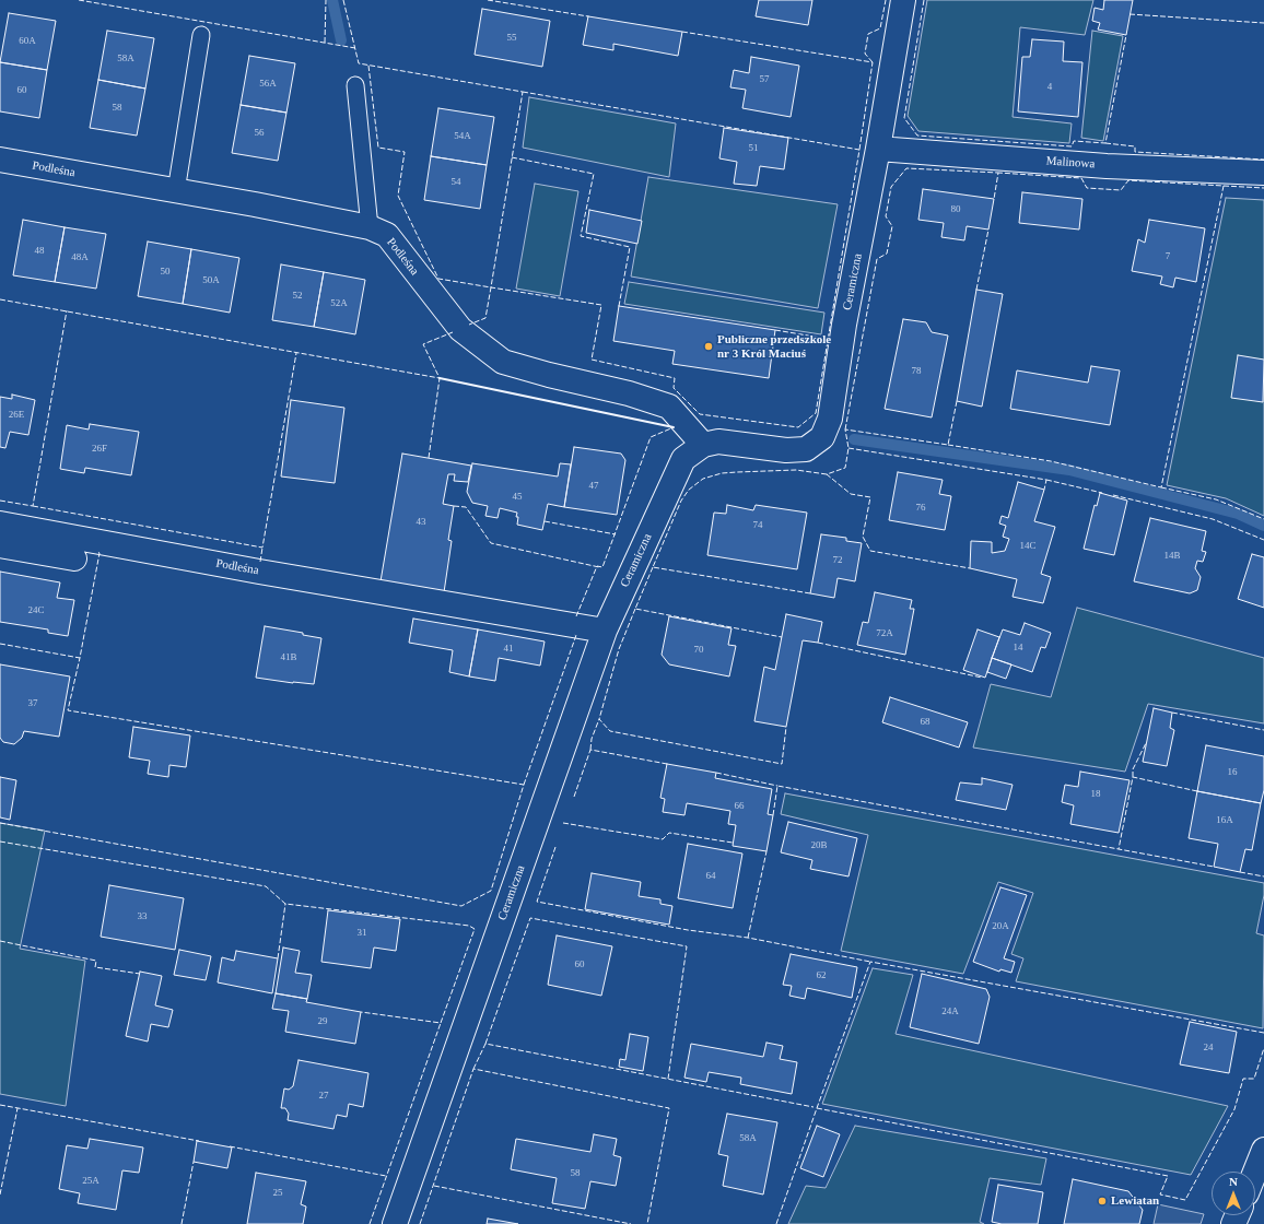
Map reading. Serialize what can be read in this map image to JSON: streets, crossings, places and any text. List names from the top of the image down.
{
  "streets": {
    "street": ["Malinowa", "Podleśna", "Ceramiczna"]
  },
  "crossings": [
    ["Malinowa", "Ceramiczna"],
    ["Podleśna", "Ceramiczna"]
  ],
  "places": ["Publiczne przedszkole nr 3 Król Maciuś", "Lewiatan"],
  "house_numbers": [
    "55",
    "60A",
    "58A",
    "57",
    "56A",
    "4",
    "60",
    "58",
    "56",
    "54A",
    "51",
    "54",
    "80",
    "48",
    "7",
    "48A",
    "50",
    "50A",
    "52",
    "52A",
    "78",
    "26E",
    "26F",
    "47",
    "45",
    "76",
    "43",
    "74",
    "14C",
    "14B",
    "72",
    "24C",
    "72A",
    "14",
    "41",
    "70",
    "41B",
    "37",
    "68",
    "16",
    "18",
    "66",
    "16A",
    "20B",
    "64",
    "33",
    "20A",
    "31",
    "60",
    "62",
    "24A",
    "29",
    "24",
    "27",
    "58A",
    "58",
    "25A",
    "25"
  ],
  "north": "top"
}
